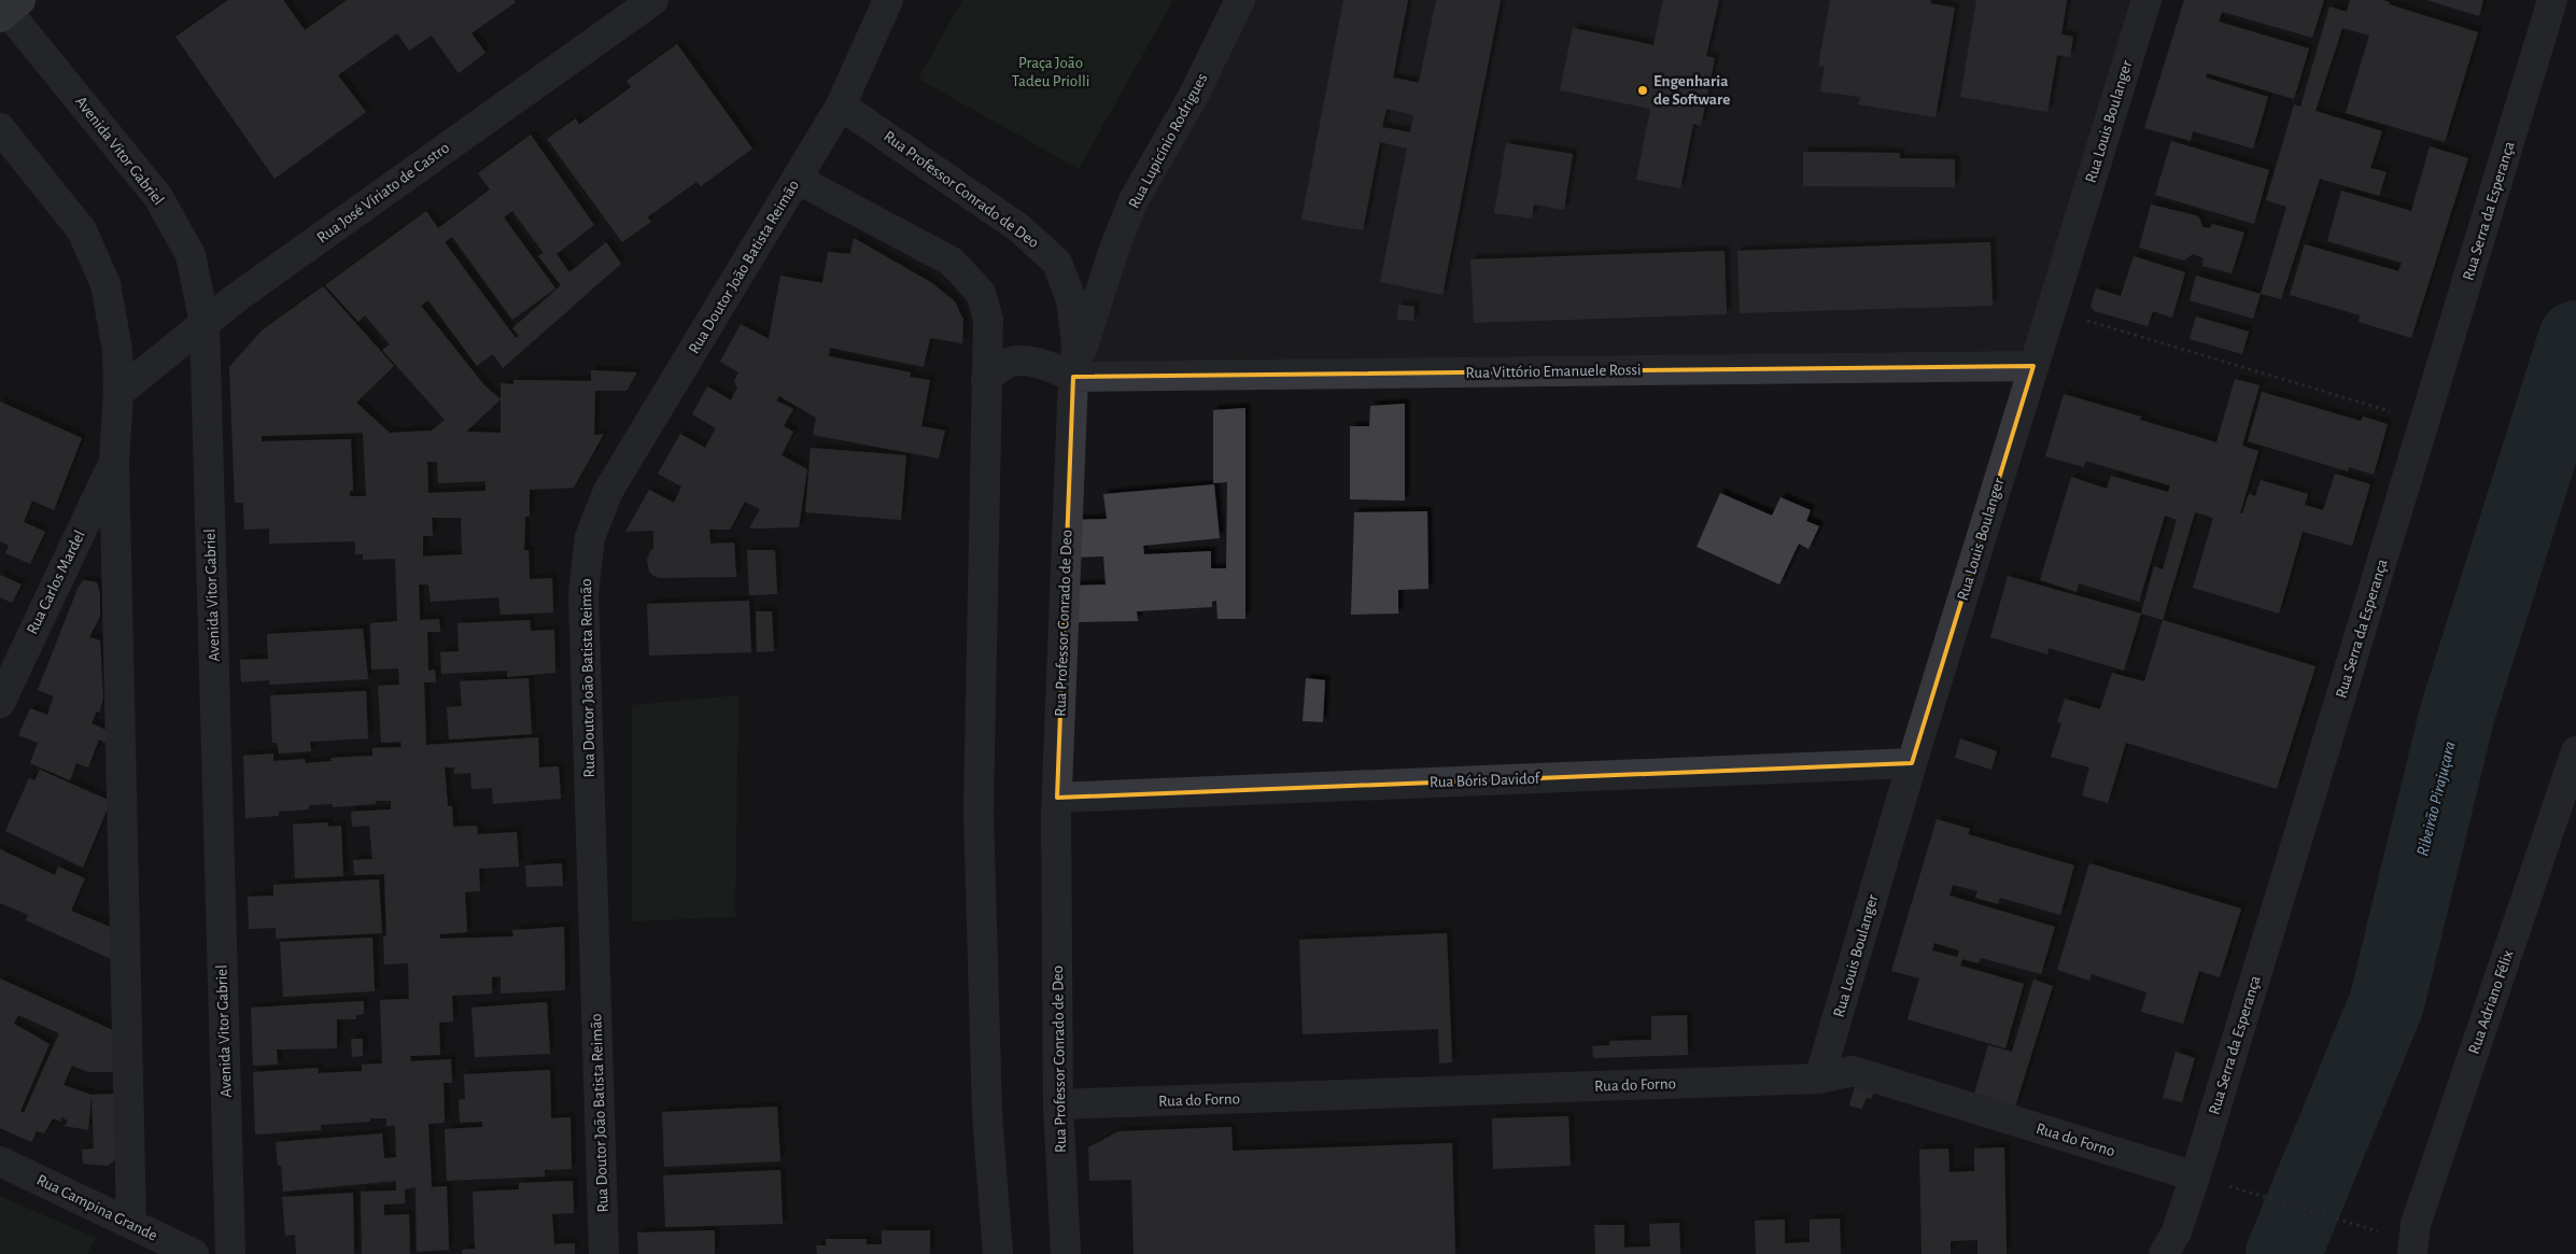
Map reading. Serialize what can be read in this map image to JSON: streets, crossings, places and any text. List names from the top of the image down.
{
  "streets": {
    "street": [
      "Rua Louis Boulanger",
      "Rua Lupicínio Rodrigues",
      "Avenida Vitor Gabriel",
      "Rua Professor Conrado de Deo",
      "Rua José Víriato de Castro",
      "Rua Serra da Esperança",
      "Rua Doutor João Batista Reimão",
      "Rua Vittório Emanuele Rossi",
      "Rua Carlos Mardel",
      "Rua Bóris Davidof",
      "Rua Adriano Félix",
      "Rua do Forno",
      "Rua Campina Grande"
    ]
  },
  "crossings": [
    ["Rua Louis Boulanger", "Rua Vittório Emanuele Rossi"],
    ["Rua Louis Boulanger", "Rua Bóris Davidof"],
    ["Rua Louis Boulanger", "Rua do Forno"],
    ["Rua Lupicínio Rodrigues", "Rua Professor Conrado de Deo"],
    ["Rua Lupicínio Rodrigues", "Rua Vittório Emanuele Rossi"],
    ["Avenida Vitor Gabriel", "Rua José Víriato de Castro"],
    ["Rua Professor Conrado de Deo", "Rua Doutor João Batista Reimão"],
    ["Rua Professor Conrado de Deo", "Rua Vittório Emanuele Rossi"],
    ["Rua Professor Conrado de Deo", "Rua Bóris Davidof"],
    ["Rua Professor Conrado de Deo", "Rua do Forno"],
    ["Rua Serra da Esperança", "Rua do Forno"]
  ],
  "water": ["Ribeirão Pirajuçara"],
  "parks": ["Praça João Tadeu Priolli"],
  "places": ["Engenharia de Software"]
}
